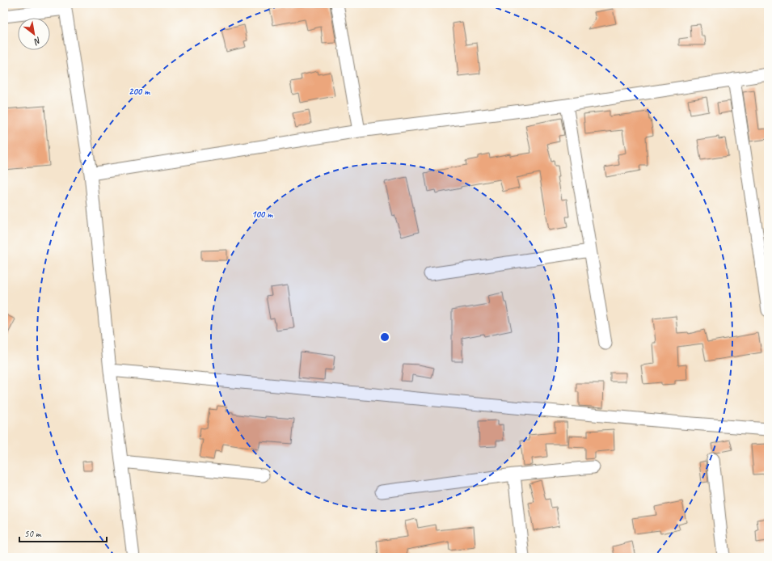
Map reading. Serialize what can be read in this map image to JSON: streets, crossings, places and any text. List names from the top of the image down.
{
  "scale_bar": "50 m",
  "north": "bottom right",
  "rings": ["200 m", "100 m"]
}
